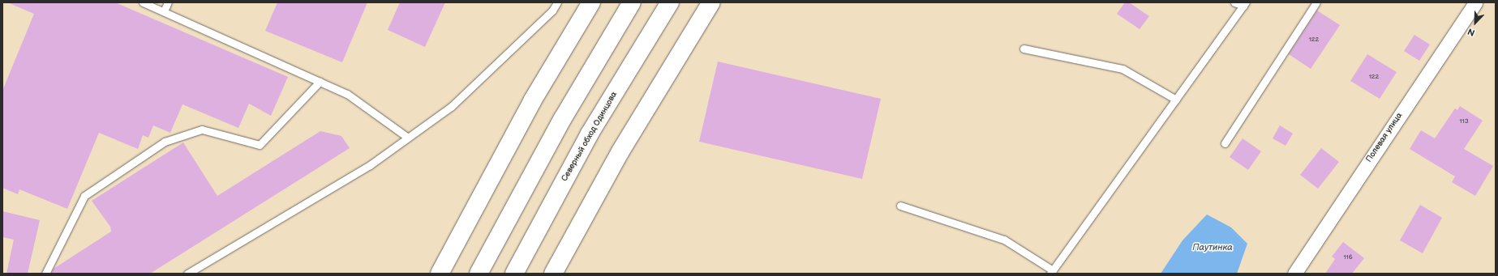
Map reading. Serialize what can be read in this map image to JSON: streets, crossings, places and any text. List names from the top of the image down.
{
  "streets": {
    "main road": ["Северный обход Одинцова"],
    "street": ["Полевая улица"]
  },
  "water": ["Паутинка"],
  "house_numbers": [
    "122",
    "122",
    "113",
    "116"
  ],
  "north": "bottom left"
}
